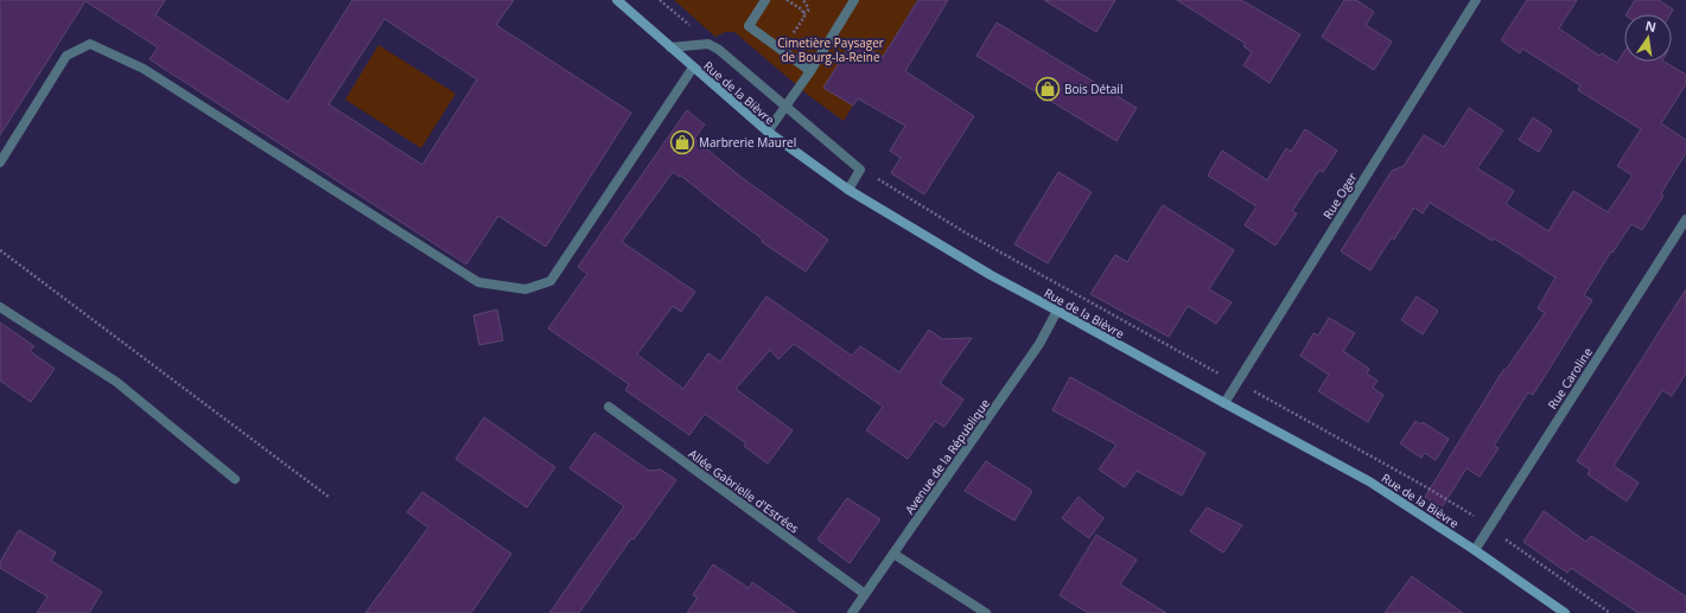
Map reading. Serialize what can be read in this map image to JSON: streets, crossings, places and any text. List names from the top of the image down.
{
  "streets": {
    "main road": ["Rue de la Bièvre"],
    "street": [
      "Rue Oger",
      "Rue Caroline",
      "Avenue de la République",
      "Allée Gabrielle d'Estrées"
    ]
  },
  "crossings": [
    ["Rue de la Bièvre", "Rue Oger"],
    ["Rue de la Bièvre", "Rue Caroline"],
    ["Rue de la Bièvre", "Avenue de la République"],
    ["Avenue de la République", "Allée Gabrielle d'Estrées"]
  ],
  "parks": ["Cimetière Paysager de Bourg-la-Reine"],
  "places": {
    "shop": ["Bois Détail", "Marbrerie Maurel"]
  },
  "north": "top"
}
